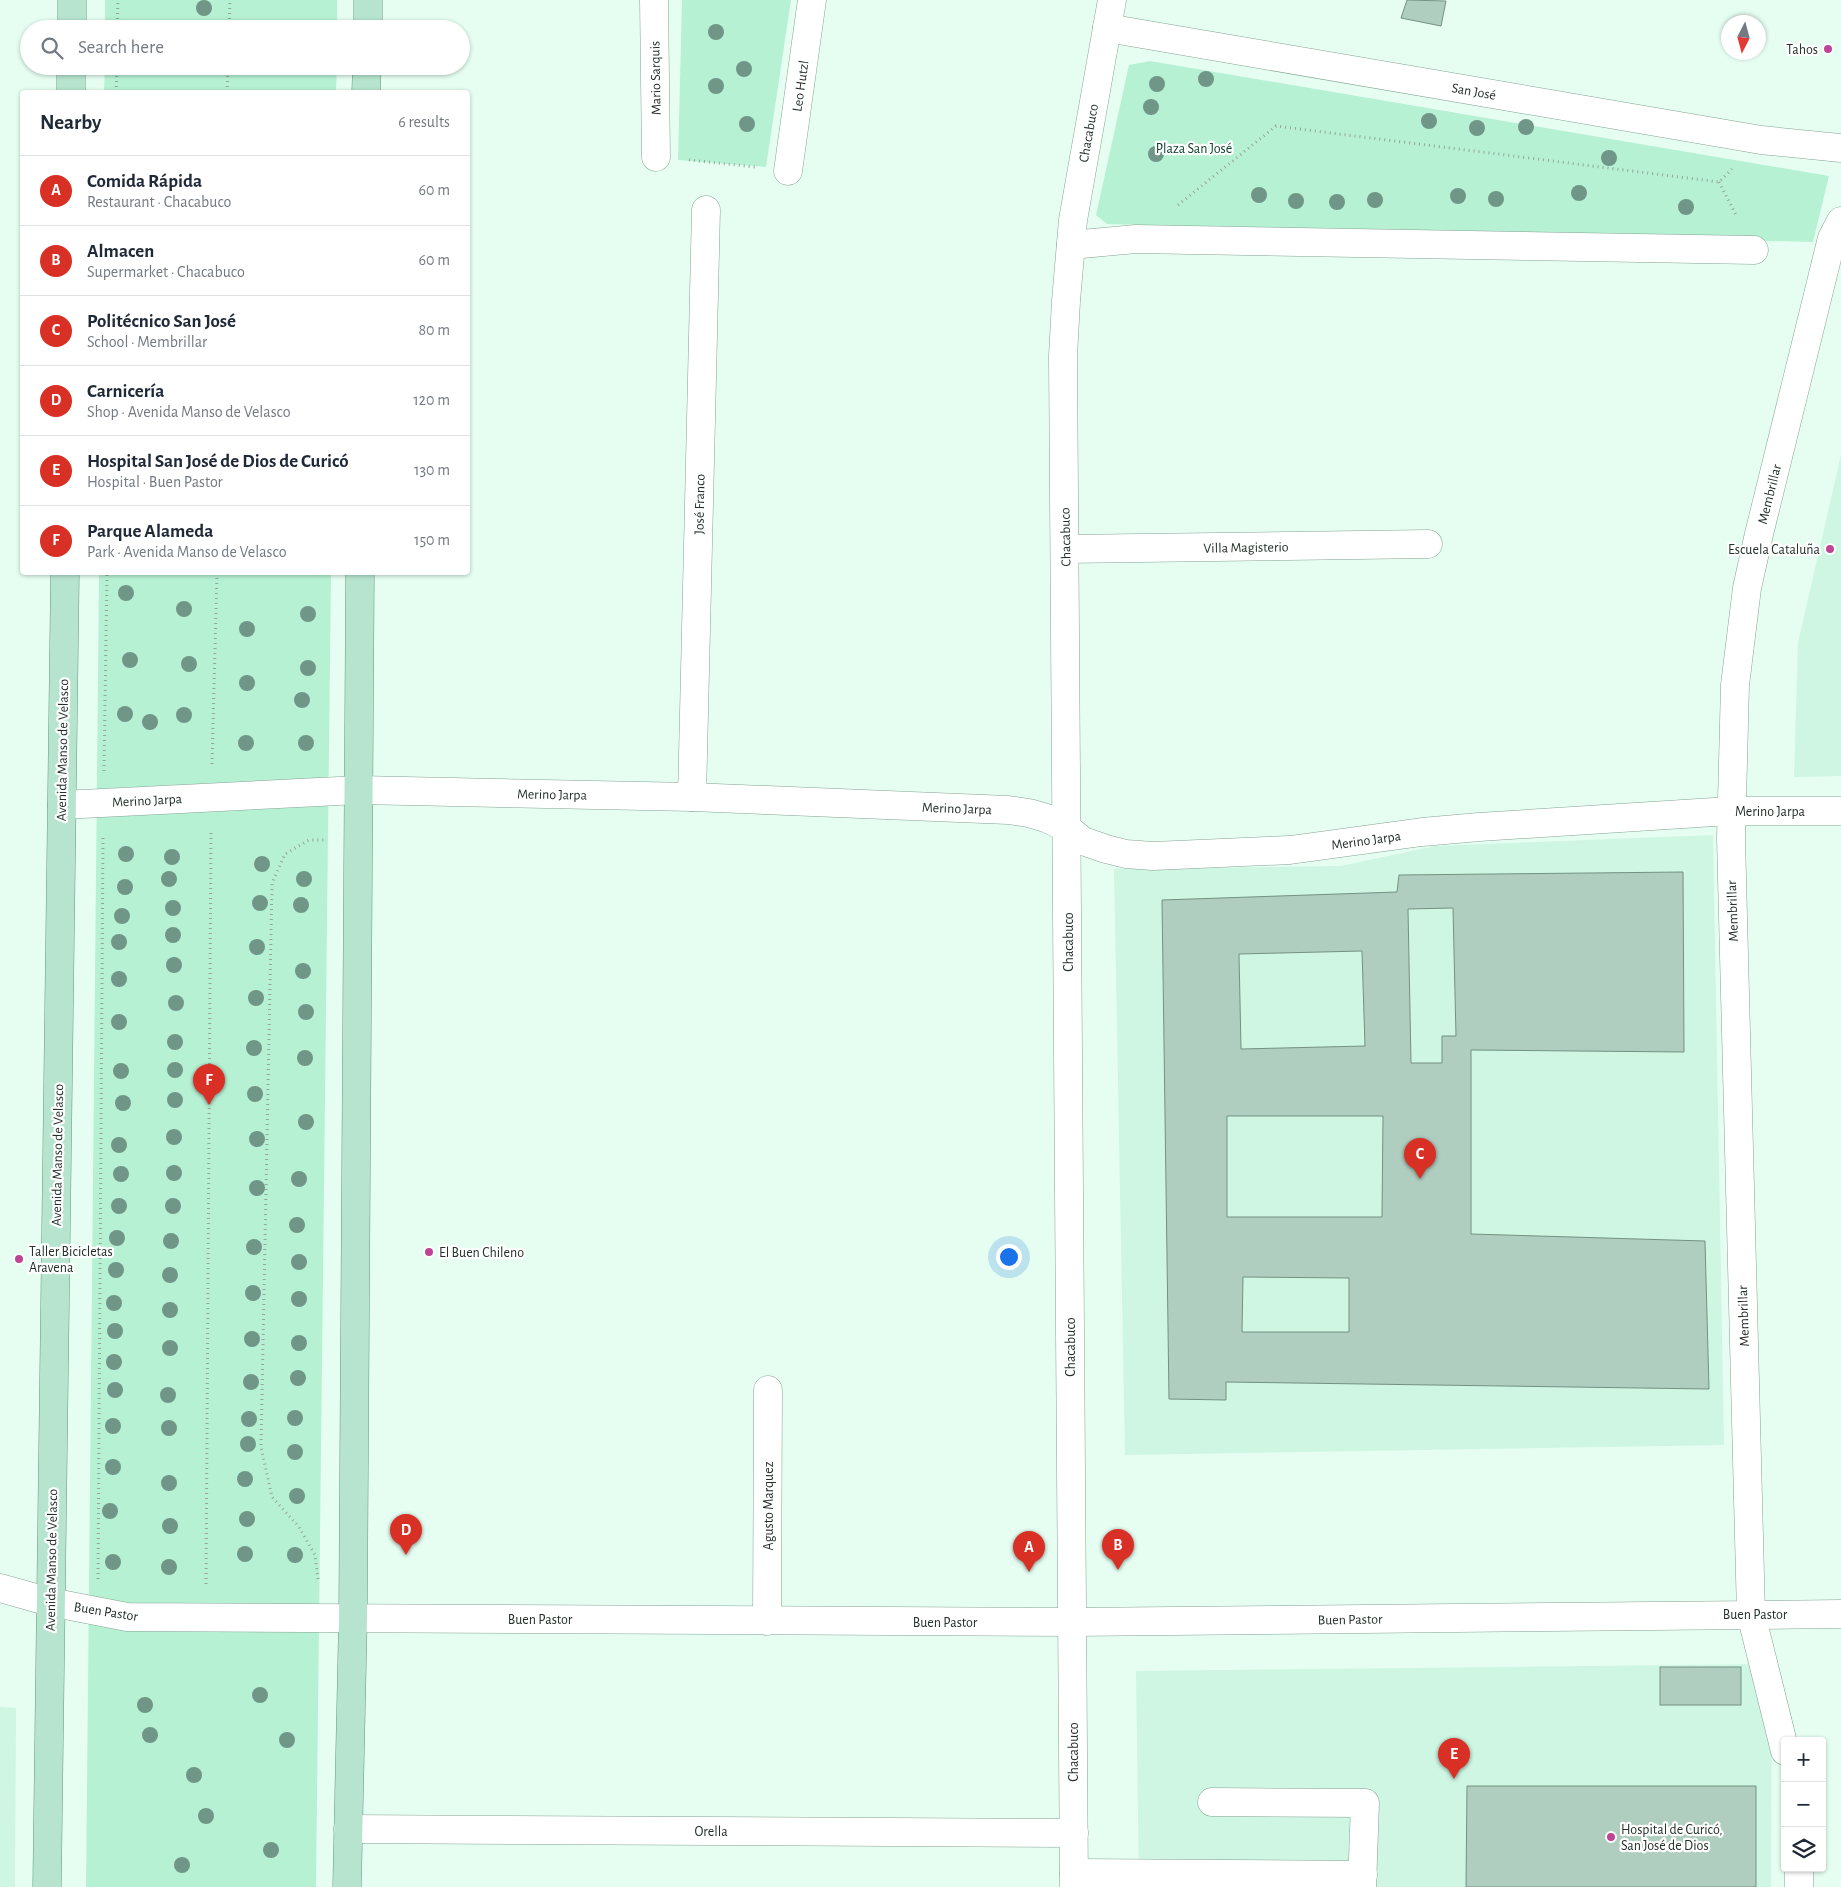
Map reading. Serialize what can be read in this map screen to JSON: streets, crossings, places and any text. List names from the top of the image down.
{
  "streets": {
    "main road": ["Avenida Manso de Velasco"],
    "street": [
      "Mario Sarquis",
      "Leo Hutzl",
      "San José",
      "Chacabuco",
      "Membrillar",
      "José Franco",
      "Villa Magisterio",
      "Merino Jarpa",
      "Agusto Marquez",
      "Buen Pastor",
      "Orella"
    ]
  },
  "crossings": [
    ["San José", "Chacabuco"],
    ["Chacabuco", "Villa Magisterio"],
    ["Chacabuco", "Merino Jarpa"],
    ["Chacabuco", "Buen Pastor"],
    ["Chacabuco", "Orella"],
    ["Membrillar", "Merino Jarpa"],
    ["Membrillar", "Buen Pastor"],
    ["José Franco", "Merino Jarpa"],
    ["Avenida Manso de Velasco", "Merino Jarpa"],
    ["Avenida Manso de Velasco", "Buen Pastor"],
    ["Agusto Marquez", "Buen Pastor"]
  ],
  "parks": ["Plaza San José"],
  "places": [
    "Tahos",
    "Escuela Cataluña",
    "El Buen Chileno",
    "Taller Bicicletas Aravena",
    "Hospital de Curicó, San José de Dios"
  ],
  "north": "bottom",
  "page": {
    "search": "Search here",
    "heading": ["Nearby", "6 results"],
    "list": [
      {
        "mark": "A",
        "name": "Comida Rápida",
        "note": "Restaurant · Chacabuco",
        "value": "60 m"
      },
      {
        "mark": "B",
        "name": "Almacen",
        "note": "Supermarket · Chacabuco",
        "value": "60 m"
      },
      {
        "mark": "C",
        "name": "Politécnico San José",
        "note": "School · Membrillar",
        "value": "80 m"
      },
      {
        "mark": "D",
        "name": "Carnicería",
        "note": "Shop · Avenida Manso de Velasco",
        "value": "120 m"
      },
      {
        "mark": "E",
        "name": "Hospital San José de Dios de Curicó",
        "note": "Hospital · Buen Pastor",
        "value": "130 m"
      },
      {
        "mark": "F",
        "name": "Parque Alameda",
        "note": "Park · Avenida Manso de Velasco",
        "value": "150 m"
      }
    ],
    "pins": [
      "F",
      "C",
      "D",
      "B",
      "A",
      "E"
    ],
    "map_buttons": ["+", "−"]
  }
}
